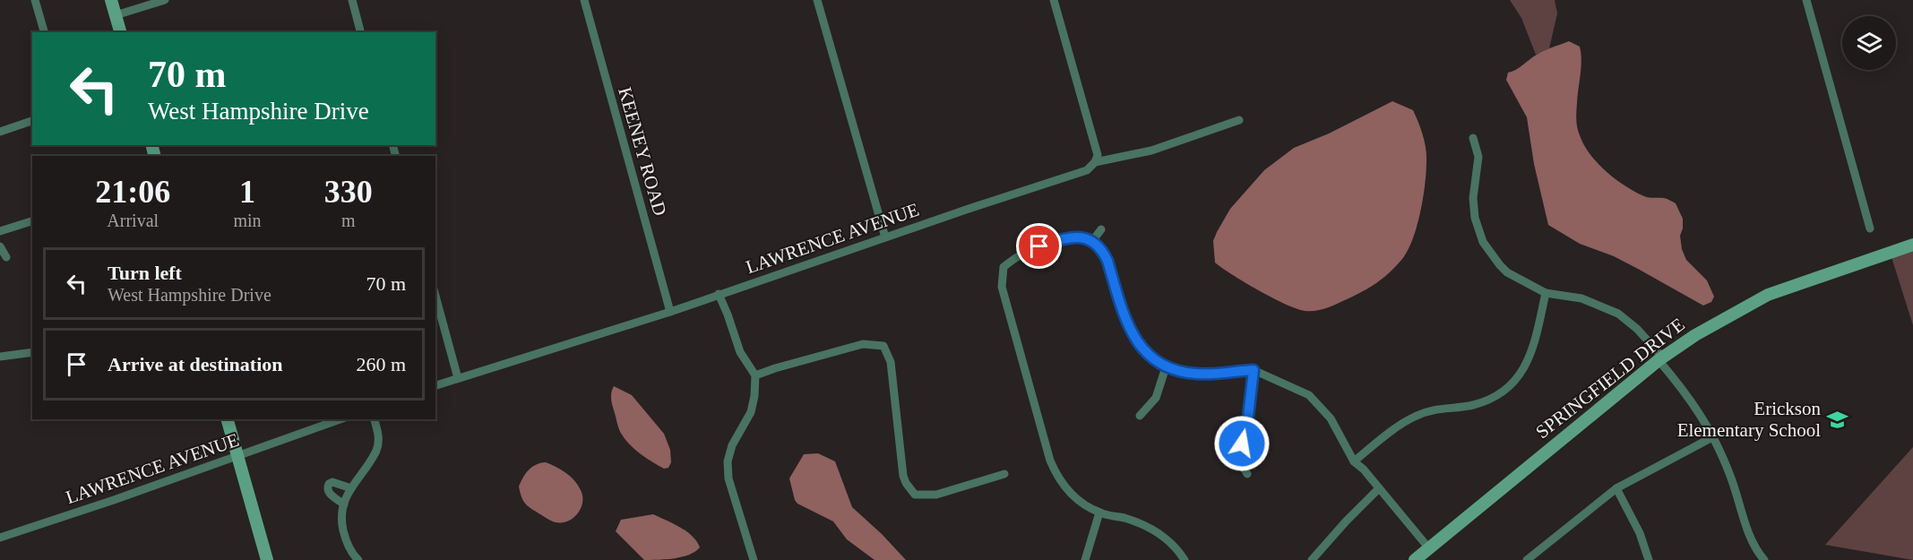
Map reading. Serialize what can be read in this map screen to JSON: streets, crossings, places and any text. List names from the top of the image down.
{
  "streets": {
    "street": ["KEENEY ROAD", "LAWRENCE AVENUE", "SPRINGFIELD DRIVE"]
  },
  "crossings": [
    ["KEENEY ROAD", "LAWRENCE AVENUE"]
  ],
  "places": {
    "school or university": ["Erickson Elementary School"]
  },
  "page": {
    "turn": ["70 m", "West Hampshire Drive"],
    "eta": [
      "21:06",
      "Arrival",
      "1",
      "min",
      "330",
      "m"
    ],
    "list": [
      {
        "name": "Turn left",
        "note": "West Hampshire Drive",
        "value": "70 m"
      },
      {
        "name": "Arrive at destination",
        "value": "260 m"
      }
    ]
  }
}
